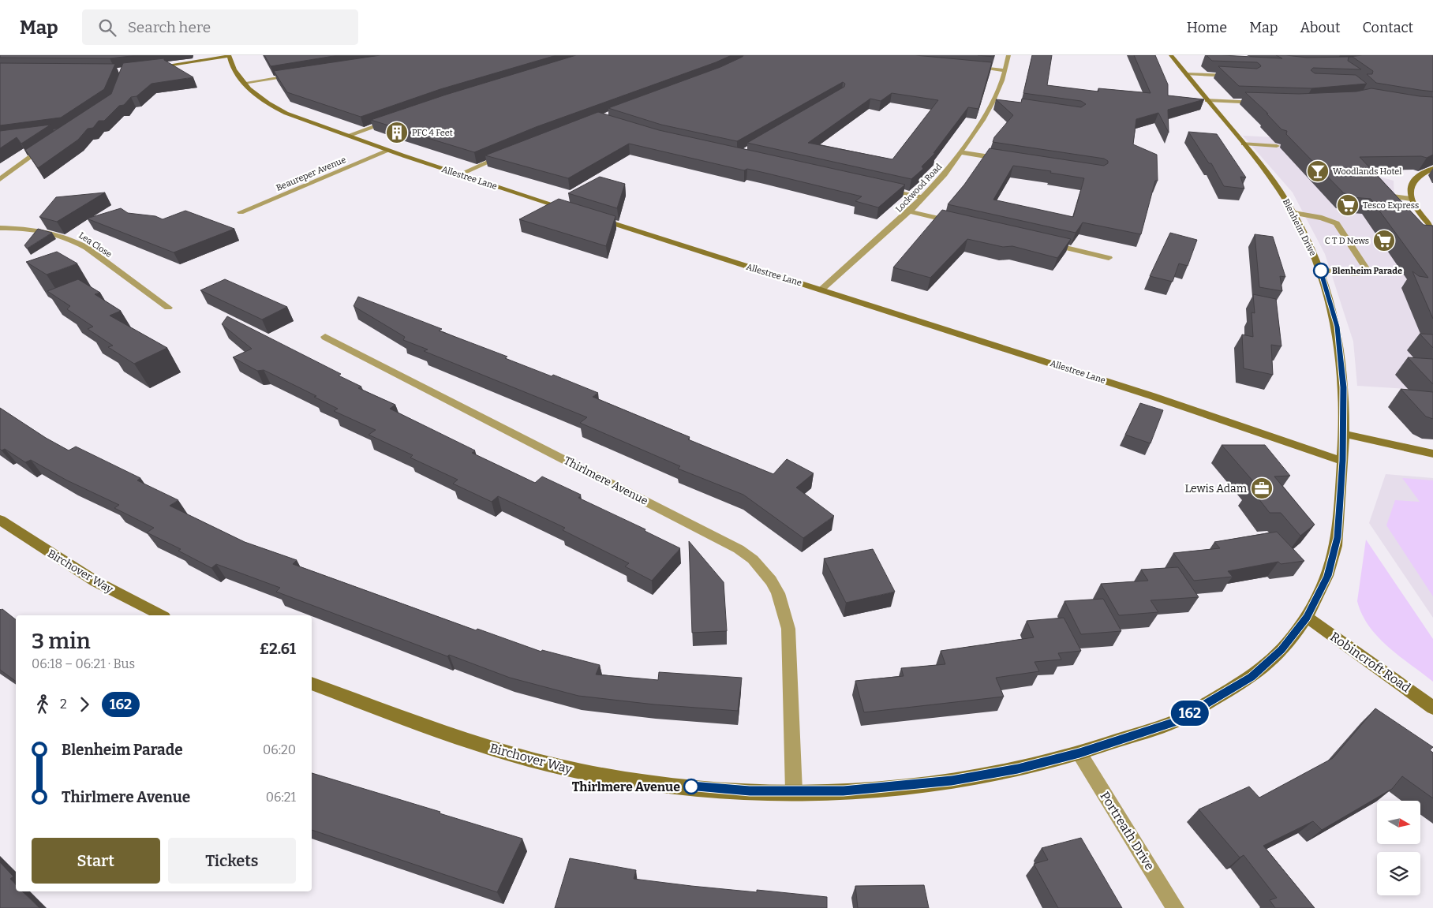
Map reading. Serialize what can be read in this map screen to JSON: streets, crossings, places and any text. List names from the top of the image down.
{
  "streets": {
    "street": [
      "Beaureper Avenue",
      "Allestree Lane",
      "Lockwood Road",
      "Blenheim Drive",
      "Lea Close",
      "Thirlmere Avenue",
      "Birchover Way",
      "Robincroft Road",
      "Portreath Drive"
    ]
  },
  "crossings": [
    ["Beaureper Avenue", "Allestree Lane"],
    ["Allestree Lane", "Lockwood Road"],
    ["Allestree Lane", "Blenheim Drive"],
    ["Blenheim Drive", "Birchover Way"],
    ["Blenheim Drive", "Robincroft Road"],
    ["Thirlmere Avenue", "Birchover Way"],
    ["Birchover Way", "Robincroft Road"],
    ["Birchover Way", "Portreath Drive"]
  ],
  "places": {
    "building": ["PFC 4 Feet"],
    "bar": ["Woodlands Hotel"],
    "supermarket": ["Tesco Express", "C T D News"],
    "other": ["Blenheim Parade", "Thirlmere Avenue"],
    "office": ["Lewis Adam"]
  },
  "lines": ["bus line 162"],
  "north": "right",
  "page": {
    "header": "Map",
    "search": "Search here",
    "nav": [
      "Home",
      "Map",
      "About",
      "Contact"
    ],
    "on_map": "162",
    "heading": ["3 min", "06:18 – 06:21 · Bus", "£2.61"],
    "legs": ["2", "162"],
    "list": [
      {
        "name": "Blenheim Parade",
        "value": "06:20"
      },
      {
        "name": "Thirlmere Avenue",
        "value": "06:21"
      }
    ],
    "buttons": ["Start", "Tickets"]
  }
}
